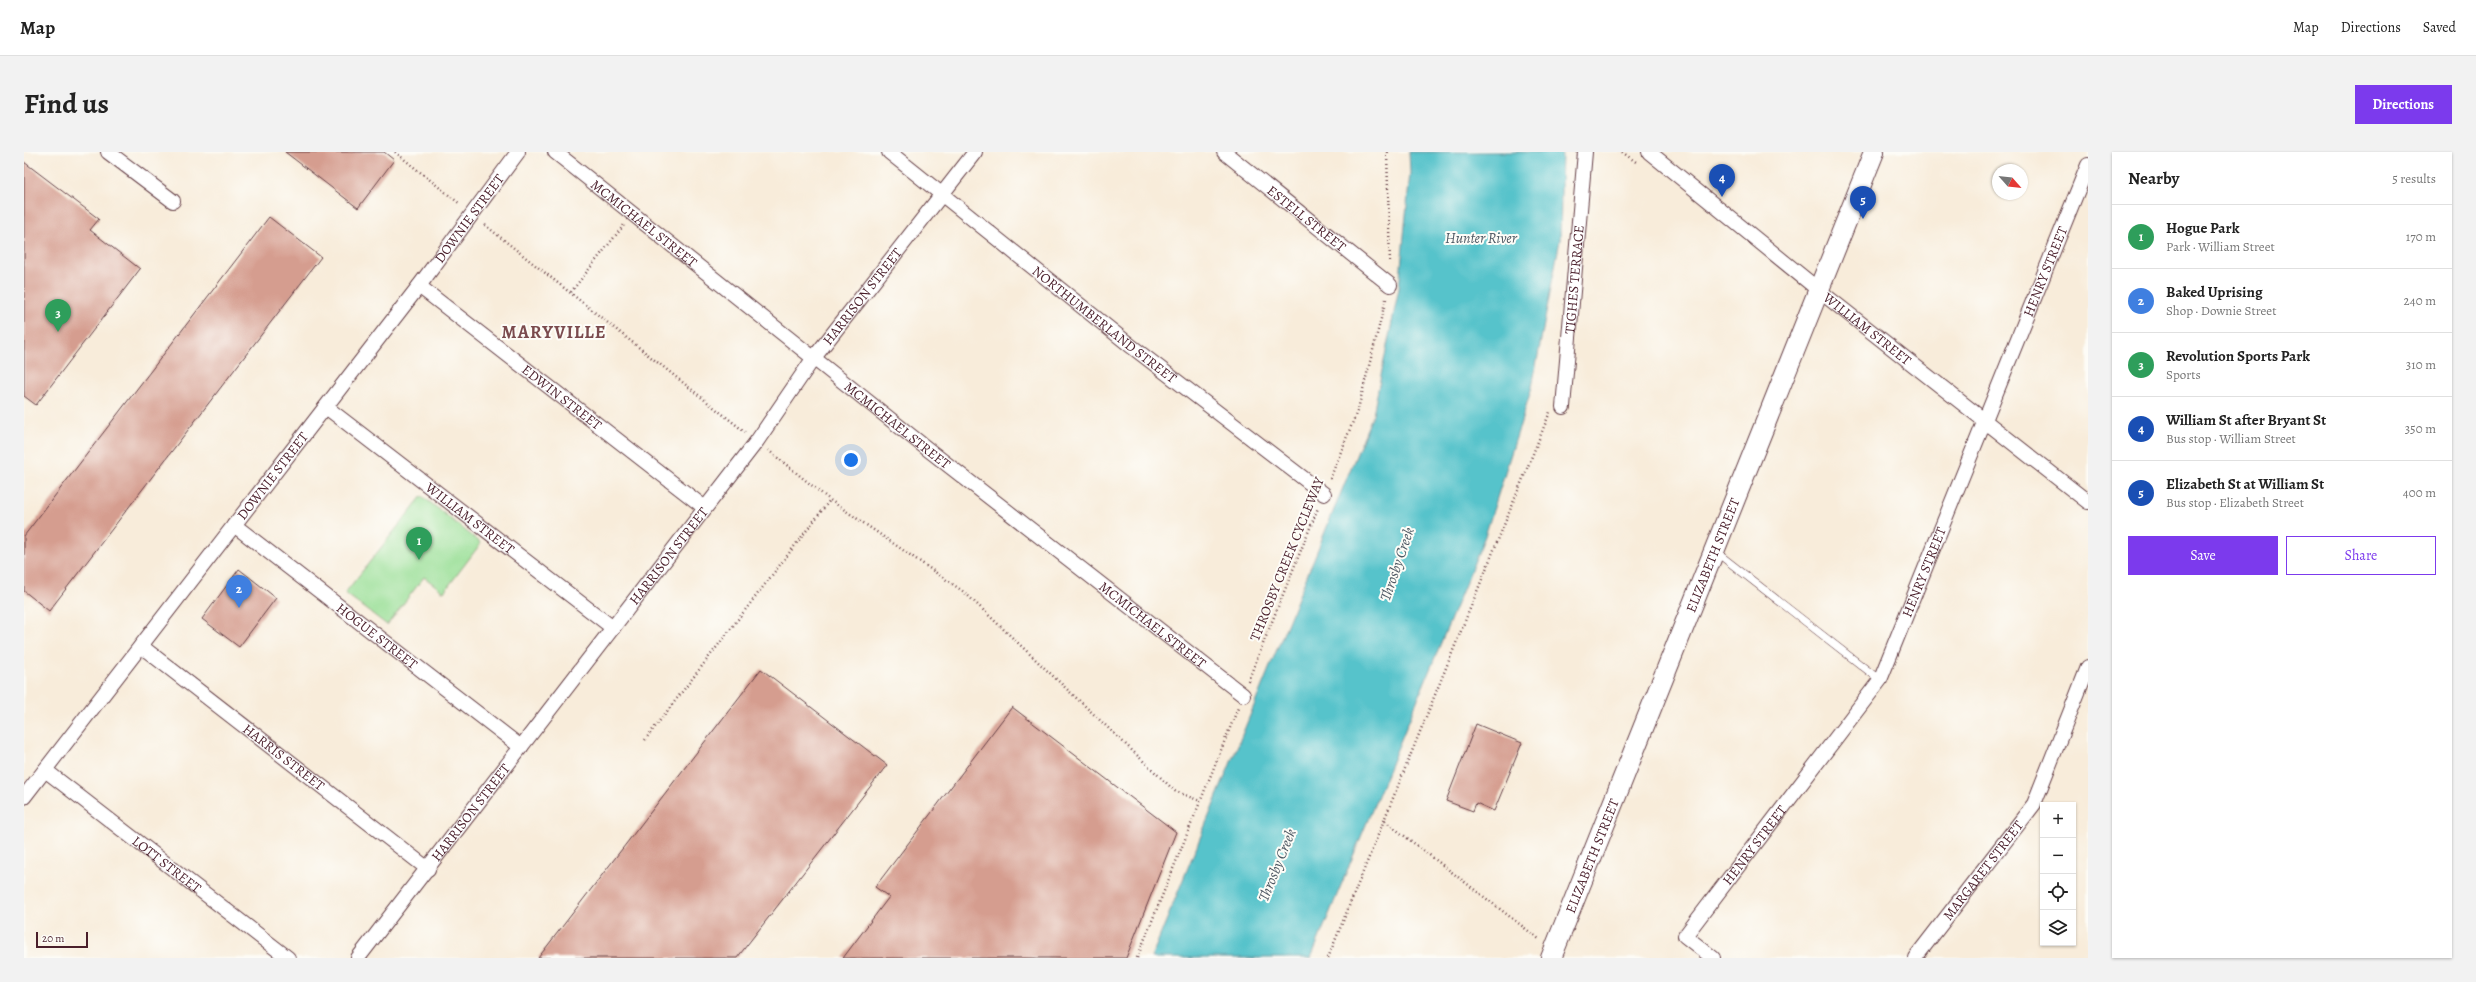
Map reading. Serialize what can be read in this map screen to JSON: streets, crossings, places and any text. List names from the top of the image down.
{
  "streets": {
    "main road": ["ELIZABETH STREET"],
    "street": [
      "ESTELL STREET",
      "DOWNIE STREET",
      "MCMICHAEL STREET",
      "HENRY STREET",
      "TIGHES TERRACE",
      "HARRISON STREET",
      "NORTHUMBERLAND STREET",
      "WILLIAM STREET",
      "EDWIN STREET",
      "HOGUE STREET",
      "HARRIS STREET",
      "LOTT STREET",
      "MARGARET STREET"
    ],
    "path": ["THROSBY CREEK CYCLEWAY"]
  },
  "crossings": [
    ["ESTELL STREET", "THROSBY CREEK CYCLEWAY"],
    ["DOWNIE STREET", "WILLIAM STREET"],
    ["DOWNIE STREET", "EDWIN STREET"],
    ["DOWNIE STREET", "HOGUE STREET"],
    ["DOWNIE STREET", "HARRIS STREET"],
    ["DOWNIE STREET", "LOTT STREET"],
    ["MCMICHAEL STREET", "HARRISON STREET"],
    ["MCMICHAEL STREET", "THROSBY CREEK CYCLEWAY"],
    ["HENRY STREET", "WILLIAM STREET"],
    ["HARRISON STREET", "NORTHUMBERLAND STREET"],
    ["HARRISON STREET", "WILLIAM STREET"],
    ["HARRISON STREET", "EDWIN STREET"],
    ["HARRISON STREET", "HOGUE STREET"],
    ["HARRISON STREET", "HARRIS STREET"],
    ["NORTHUMBERLAND STREET", "THROSBY CREEK CYCLEWAY"],
    ["WILLIAM STREET", "ELIZABETH STREET"]
  ],
  "districts": ["MARYVILLE"],
  "water": ["Hunter River", "Throsby Creek"],
  "scale_bar": "20 m",
  "north": "bottom right",
  "page": {
    "header": "Map",
    "nav": ["Map", "Directions", "Saved"],
    "title": "Find us",
    "buttons": [
      "Directions",
      ["Save", "Share"]
    ],
    "heading": ["Nearby", "5 results"],
    "pins": [
      "4",
      "5",
      "3",
      "1",
      "2"
    ],
    "list": [
      {
        "mark": "1",
        "name": "Hogue Park",
        "note": "Park · William Street",
        "value": "170 m"
      },
      {
        "mark": "2",
        "name": "Baked Uprising",
        "note": "Shop · Downie Street",
        "value": "240 m"
      },
      {
        "mark": "3",
        "name": "Revolution Sports Park",
        "note": "Sports",
        "value": "310 m"
      },
      {
        "mark": "4",
        "name": "William St after Bryant St",
        "note": "Bus stop · William Street",
        "value": "350 m"
      },
      {
        "mark": "5",
        "name": "Elizabeth St at William St",
        "note": "Bus stop · Elizabeth Street",
        "value": "400 m"
      }
    ],
    "map_buttons": ["+", "−"],
    "scale": "20 m"
  }
}
